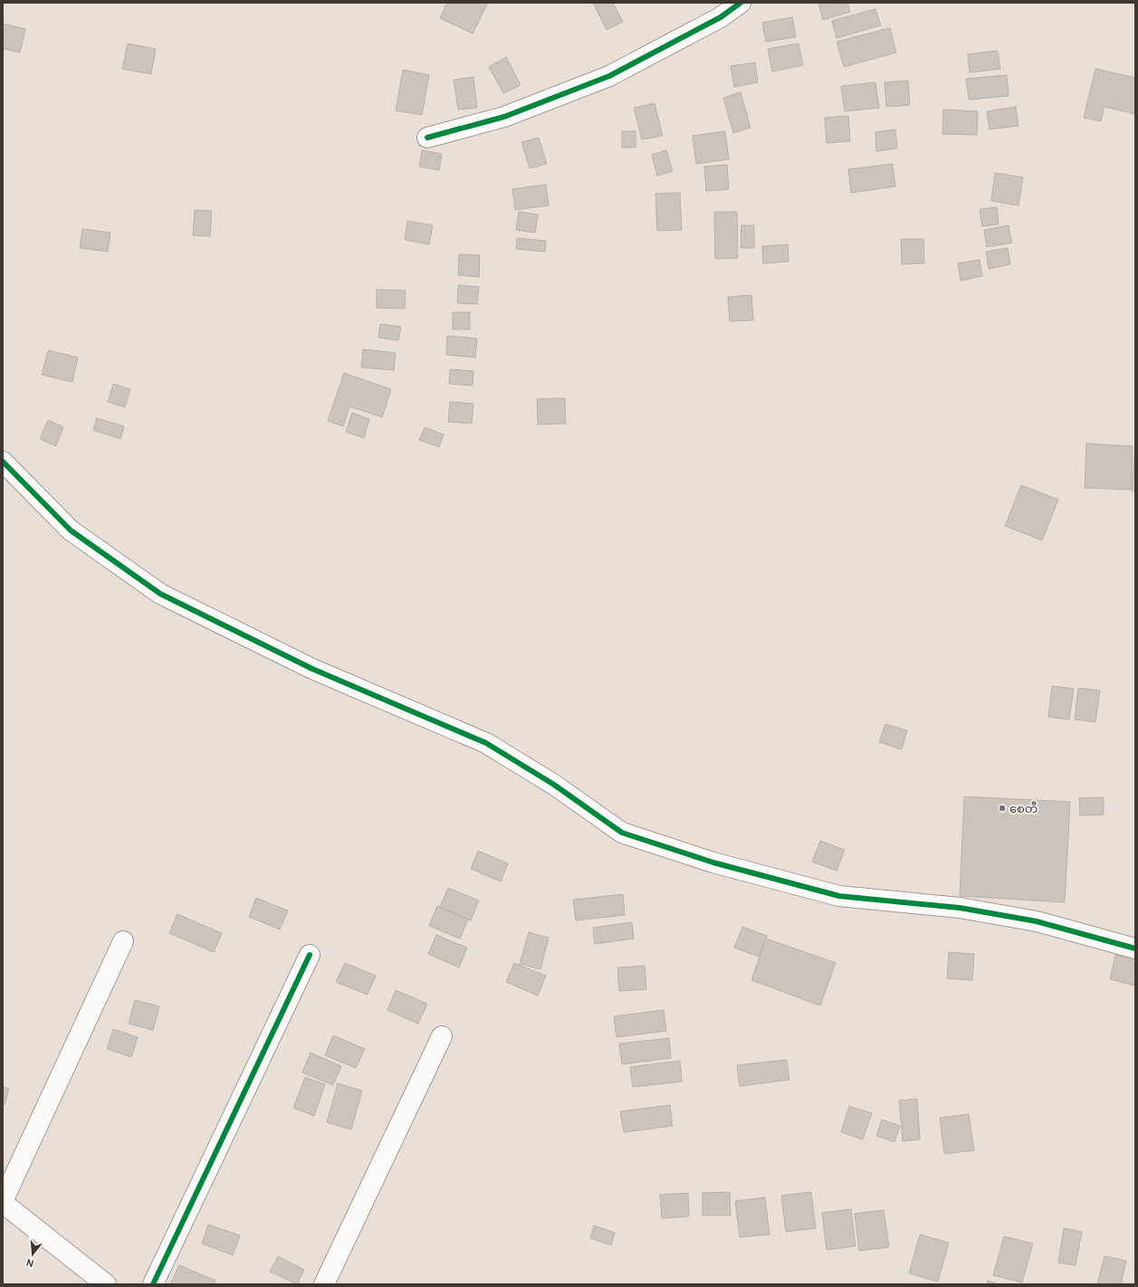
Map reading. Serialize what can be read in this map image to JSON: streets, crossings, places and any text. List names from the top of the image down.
{
  "places": ["စေတီ"],
  "north": "bottom"
}
